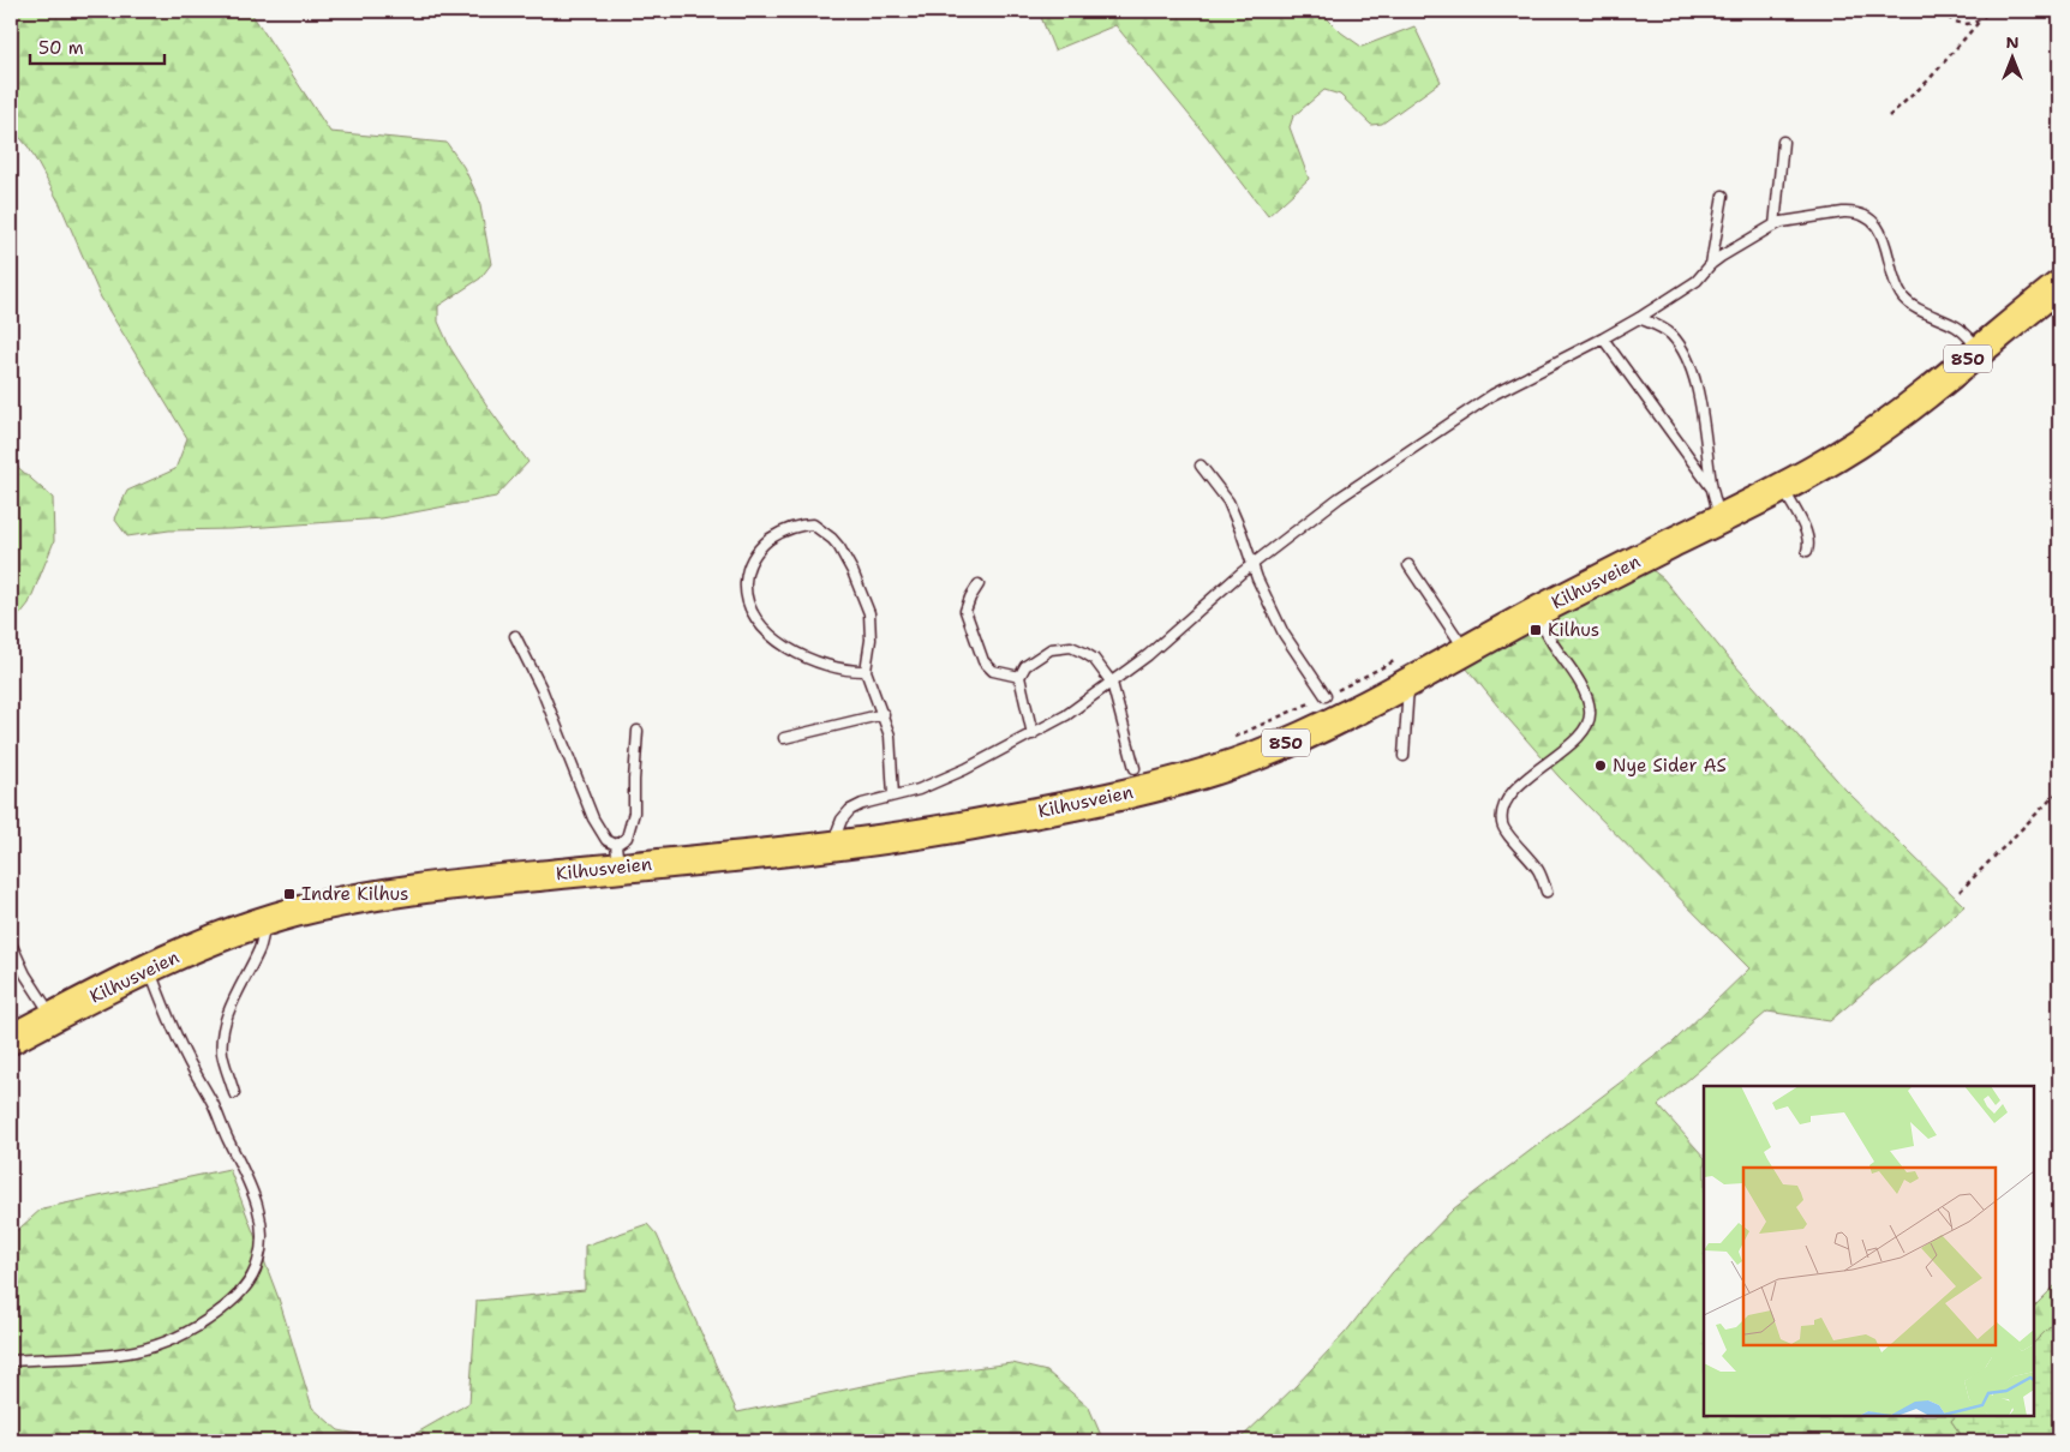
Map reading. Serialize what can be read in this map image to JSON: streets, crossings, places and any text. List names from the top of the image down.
{
  "streets": {
    "main road": ["850", "Kilhusveien"]
  },
  "places": {
    "transit": ["Kilhus", "Indre Kilhus"],
    "other": ["Nye Sider AS"]
  },
  "scale_bar": "50 m",
  "north": "top"
}
